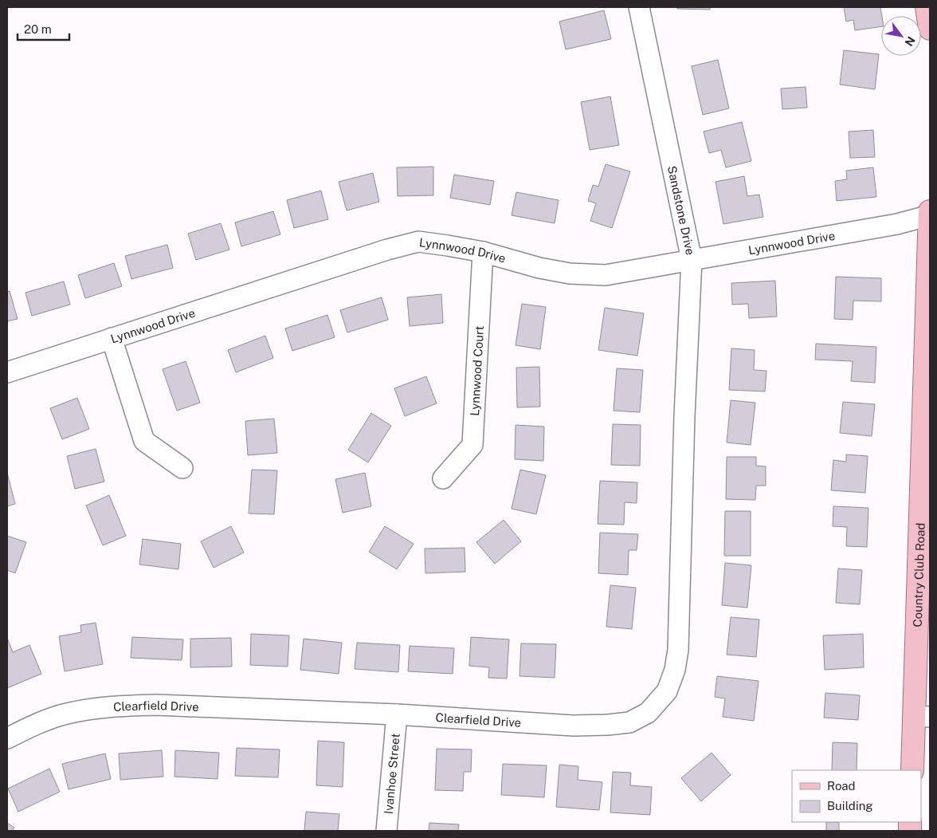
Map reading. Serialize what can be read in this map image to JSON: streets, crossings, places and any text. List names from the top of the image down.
{
  "streets": {
    "main road": ["Country Club Road"],
    "street": [
      "Sandstone Drive",
      "Lynnwood Drive",
      "Lynnwood Court",
      "Clearfield Drive",
      "Ivanhoe Street"
    ]
  },
  "crossings": [
    ["Sandstone Drive", "Lynnwood Drive"],
    ["Sandstone Drive", "Clearfield Drive"],
    ["Lynnwood Drive", "Lynnwood Court"],
    ["Lynnwood Drive", "Country Club Road"],
    ["Clearfield Drive", "Ivanhoe Street"]
  ],
  "legend": ["Road", "Building"],
  "scale_bar": "20 m",
  "north": "bottom right"
}
